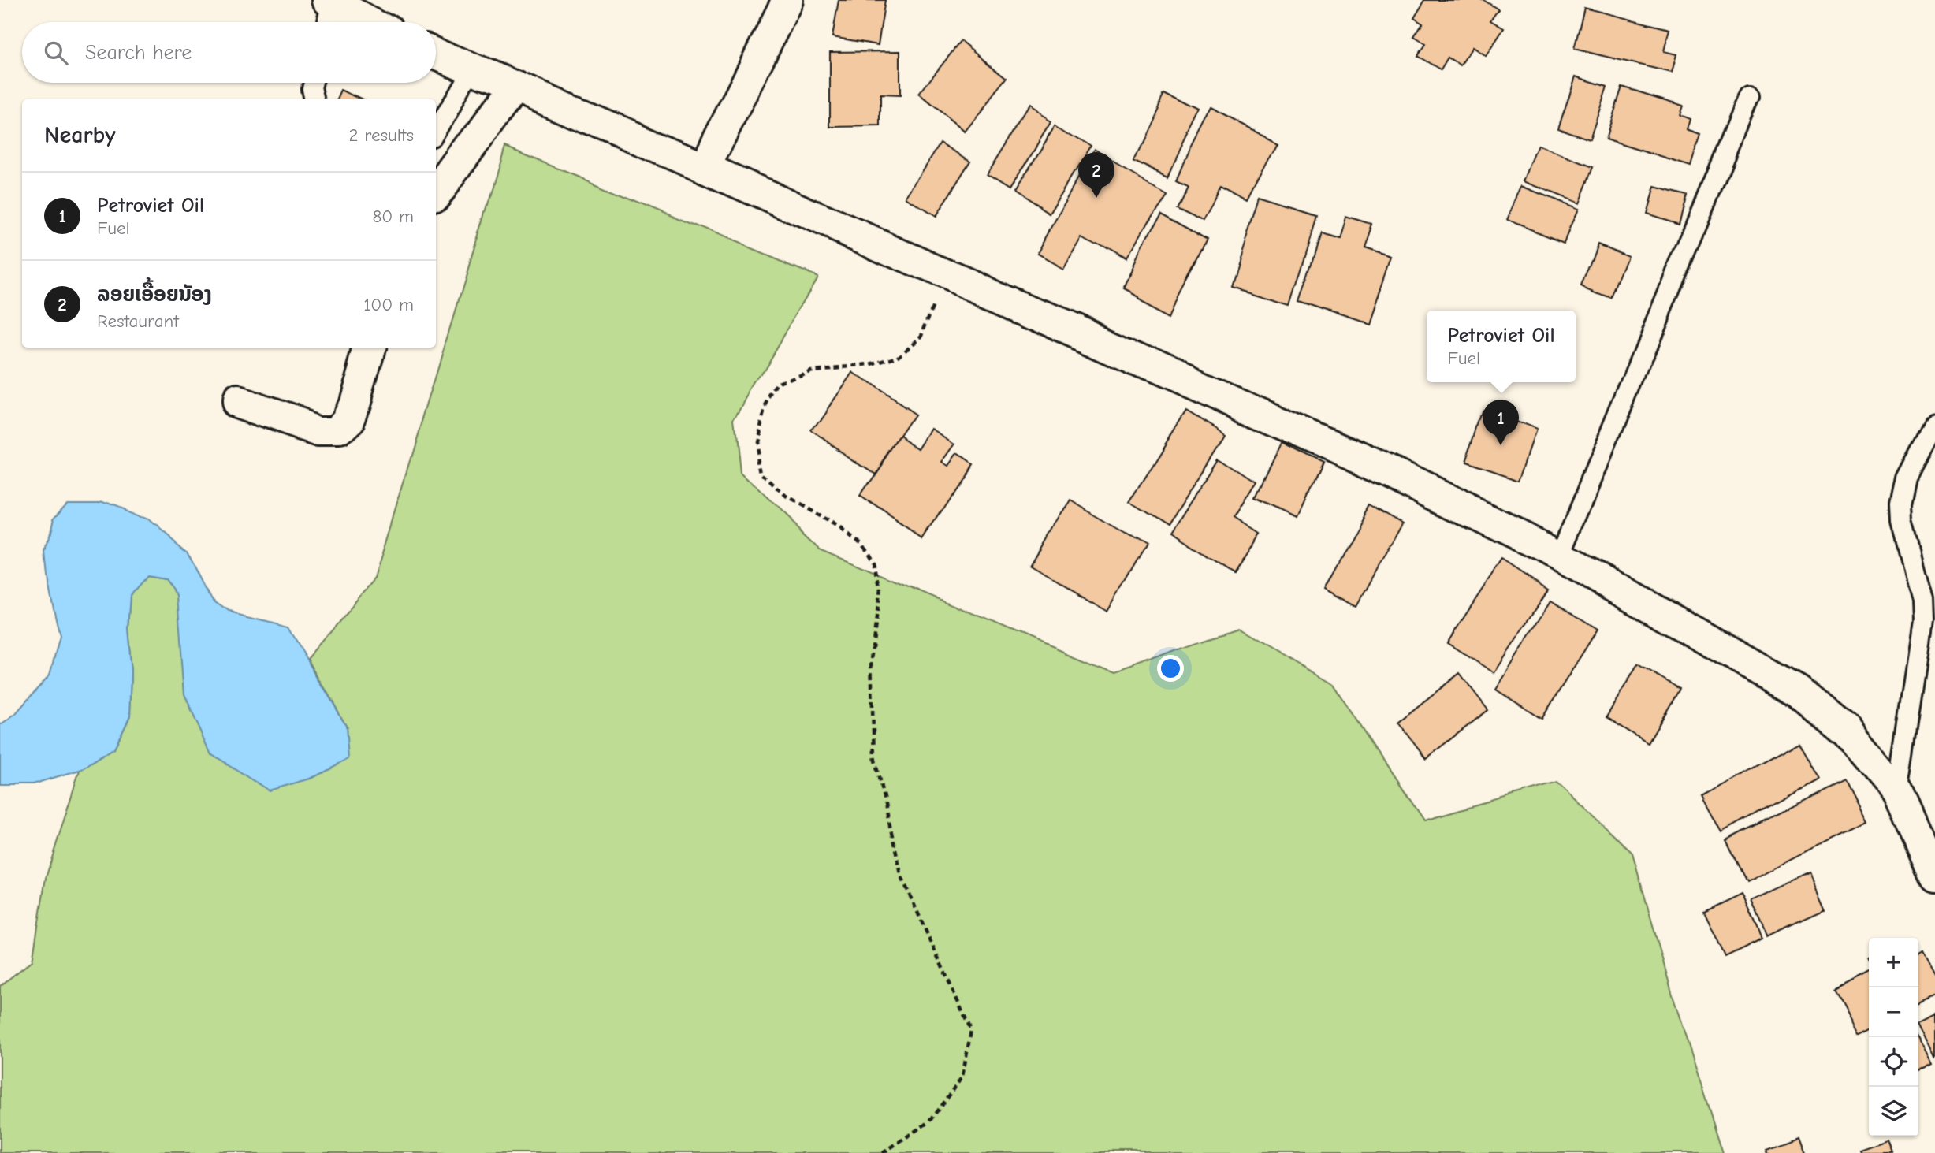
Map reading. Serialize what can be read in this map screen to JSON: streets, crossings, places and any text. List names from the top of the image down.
{
  "page": {
    "search": "Search here",
    "heading": ["Nearby", "2 results"],
    "pins": ["2", "1"],
    "list": [
      {
        "mark": "1",
        "name": "Petroviet Oil",
        "note": "Fuel",
        "value": "80 m"
      },
      {
        "mark": "2",
        "name": "ລອຍເອື້ອຍນັອງ",
        "note": "Restaurant",
        "value": "100 m"
      }
    ],
    "popup": ["Petroviet Oil", "Fuel"],
    "map_buttons": ["+", "−"]
  }
}
